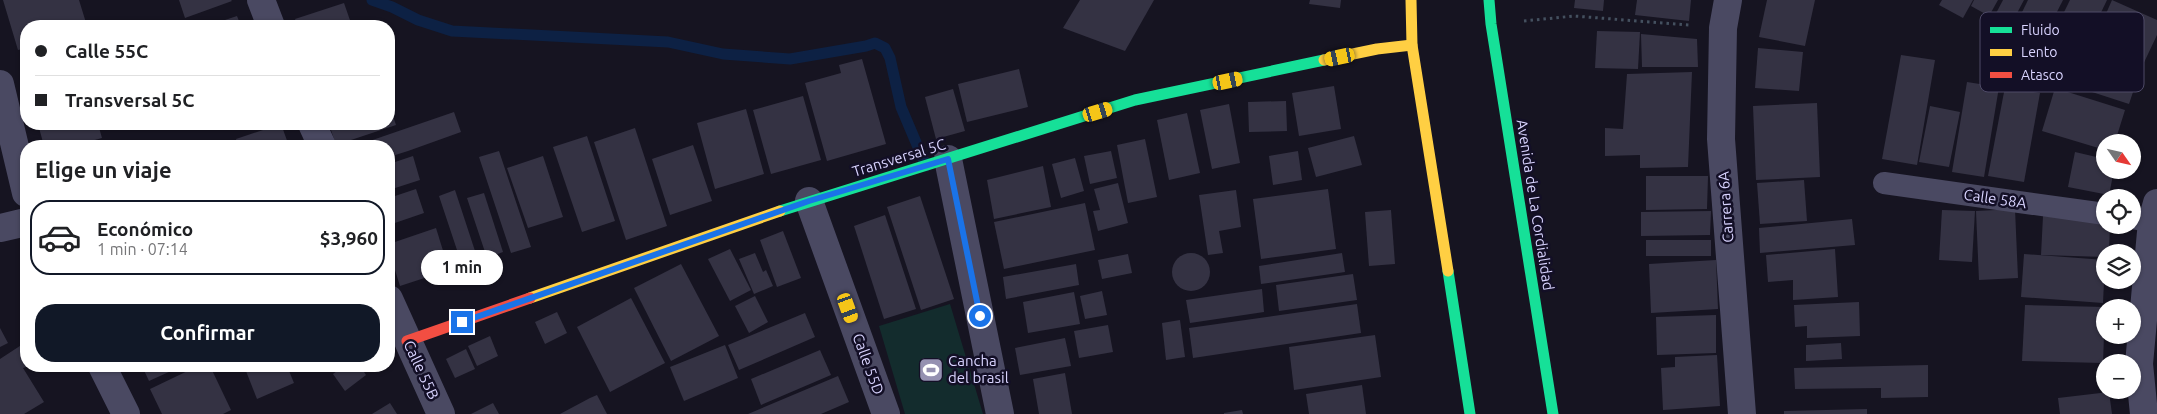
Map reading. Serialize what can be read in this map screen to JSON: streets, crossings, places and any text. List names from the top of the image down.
{
  "streets": {
    "street": [
      "Transversal 5C",
      "Avenida de La Cordialidad",
      "Carrera 6A",
      "Calle 55D",
      "Calle 55B"
    ],
    "lane": ["Calle 58A"]
  },
  "crossings": [
    ["Transversal 5C", "Calle 55D"],
    ["Transversal 5C", "Calle 55B"]
  ],
  "places": {
    "sports": ["Cancha del brasil"]
  },
  "legend": ["Fluido", "Lento", "Atasco"],
  "north": "bottom right",
  "page": {
    "banner": ["Calle 55C", "Transversal 5C"],
    "map_buttons": ["+", "−"],
    "heading": "Elige un viaje",
    "list": [
      {
        "name": "Económico",
        "note": "1 min · 07:14",
        "value": "$3,960"
      }
    ],
    "bubble": "1 min",
    "buttons": "Confirmar"
  }
}
